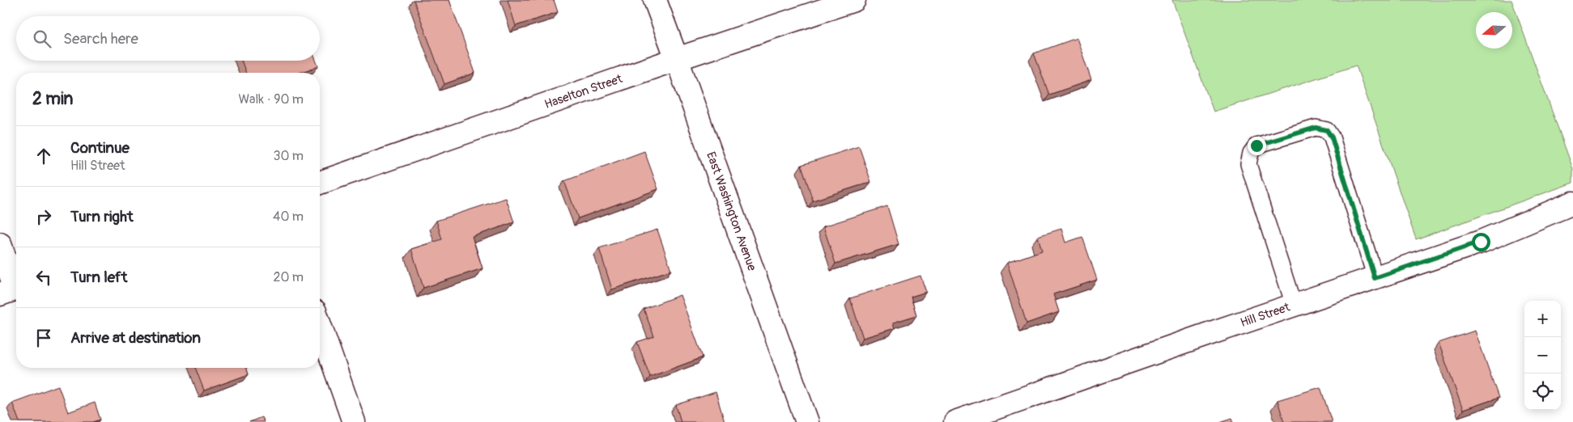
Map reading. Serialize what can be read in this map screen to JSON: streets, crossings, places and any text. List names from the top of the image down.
{
  "streets": {
    "street": ["Haselton Street", "East Washington Avenue", "Hill Street"]
  },
  "crossings": [
    ["Haselton Street", "East Washington Avenue"]
  ],
  "north": "left",
  "page": {
    "search": "Search here",
    "heading": ["2 min", "Walk · 90 m"],
    "list": [
      ["Continue", "Hill Street", "30 m"],
      ["Turn right", "40 m"],
      ["Turn left", "20 m"],
      "Arrive at destination"
    ],
    "map_buttons": ["+", "−"]
  }
}
